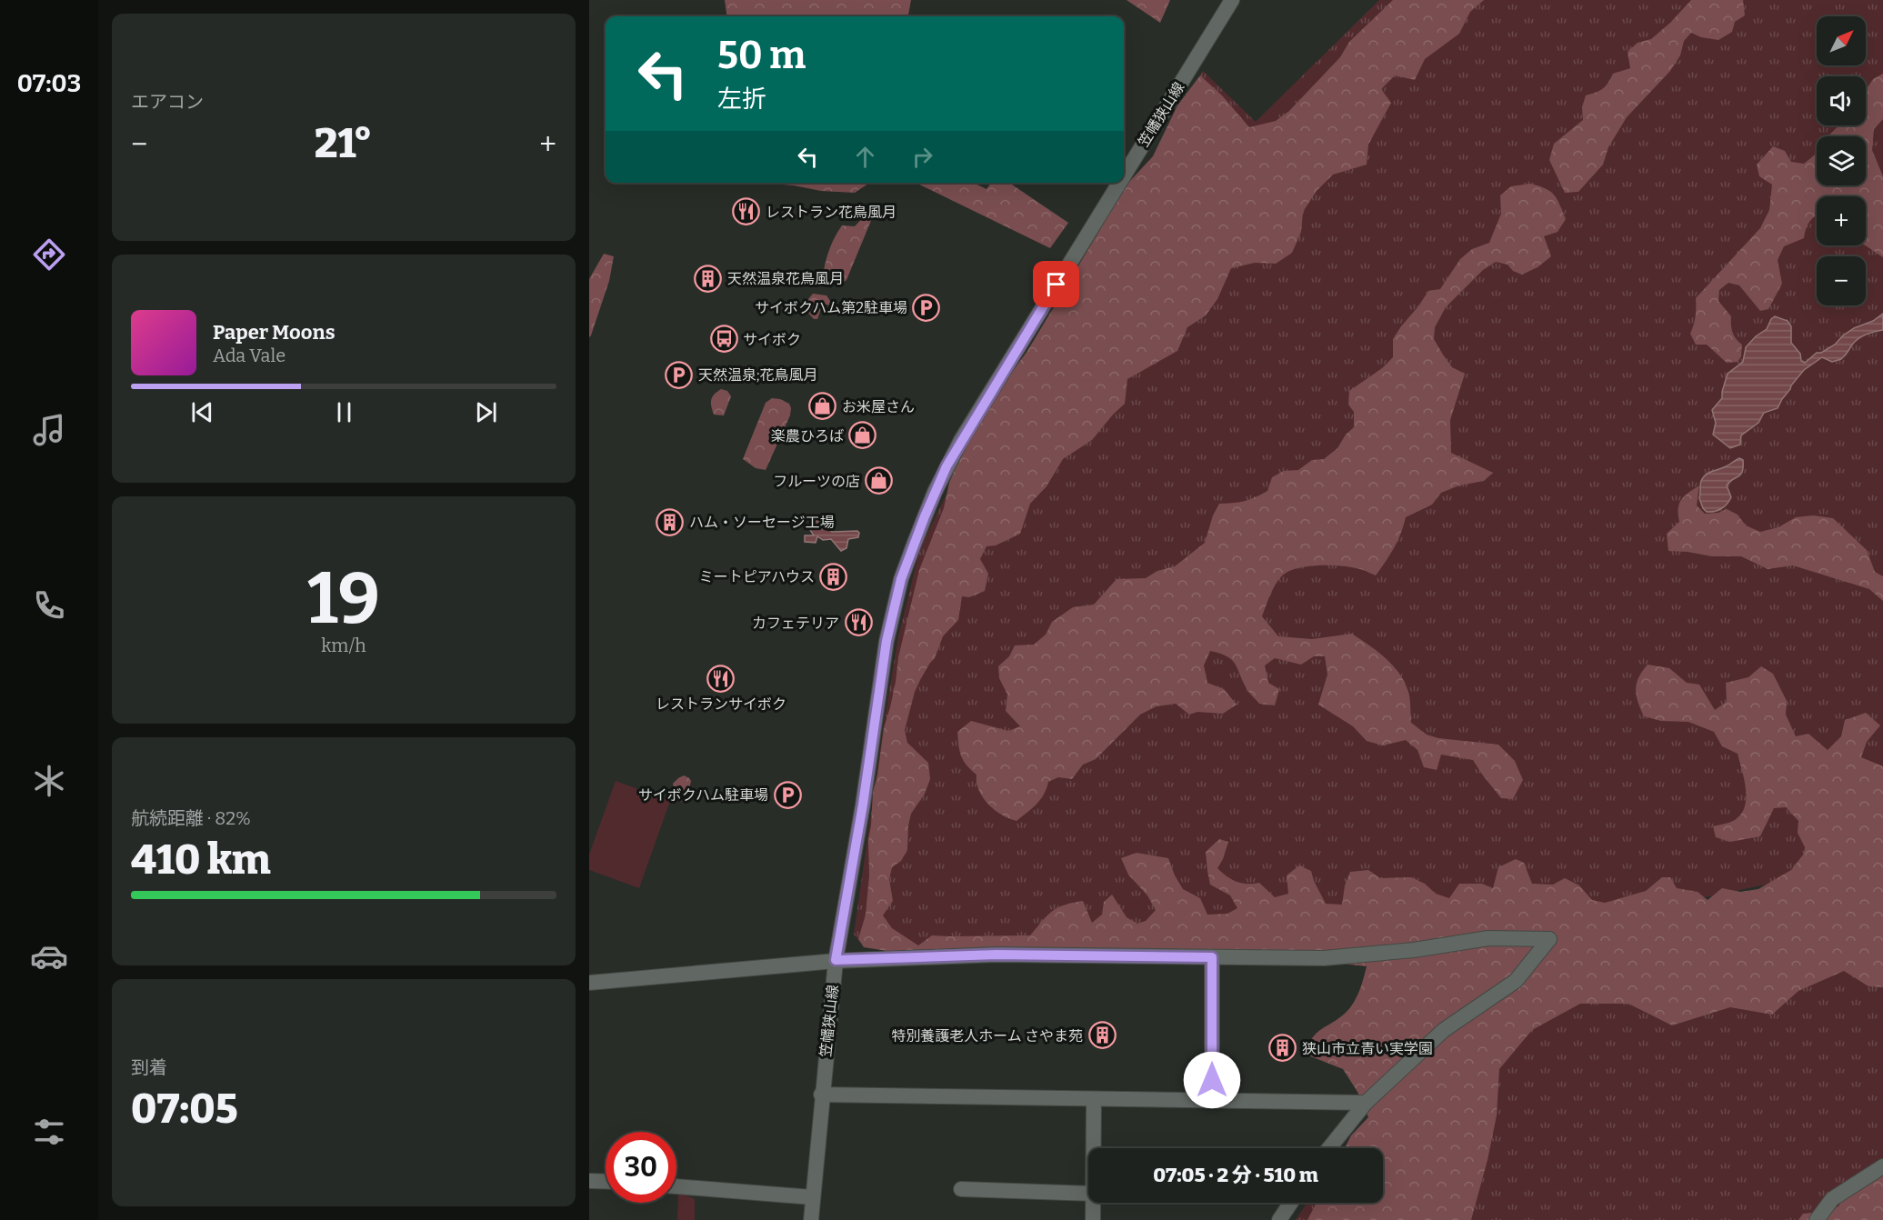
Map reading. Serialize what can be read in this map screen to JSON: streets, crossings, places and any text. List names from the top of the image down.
{
  "streets": {
    "street": ["笠幡狭山線"]
  },
  "places": {
    "restaurant": ["レストラン花鳥風月", "カフェテリア", "レストランサイボク"],
    "building": [
      "天然温泉花鳥風月",
      "ハム・ソーセージ工場",
      "ミートピアハウス",
      "特別養護老人ホーム さやま苑",
      "狭山市立青い実学園"
    ],
    "parking": ["サイボクハム第2駐車場", "天然温泉;花鳥風月", "サイボクハム駐車場"],
    "bus stop": ["サイボク"],
    "shop": ["お米屋さん", "楽農ひろば", "フルーツの店"]
  },
  "north": "top right",
  "page": {
    "tabs": "07:03",
    "tile": [
      "エアコン",
      ["19", "km/h"],
      ["航続距離 · 82%", "410 km"],
      ["到着", "07:05"]
    ],
    "map_buttons": ["+", "−"],
    "turn": ["50 m", "左折"],
    "heat": ["−", "21°", "+"],
    "song": ["Paper Moons", "Ada Vale"],
    "limit": "30",
    "trip": "07:05 · 2 分 · 510 m"
  }
}
